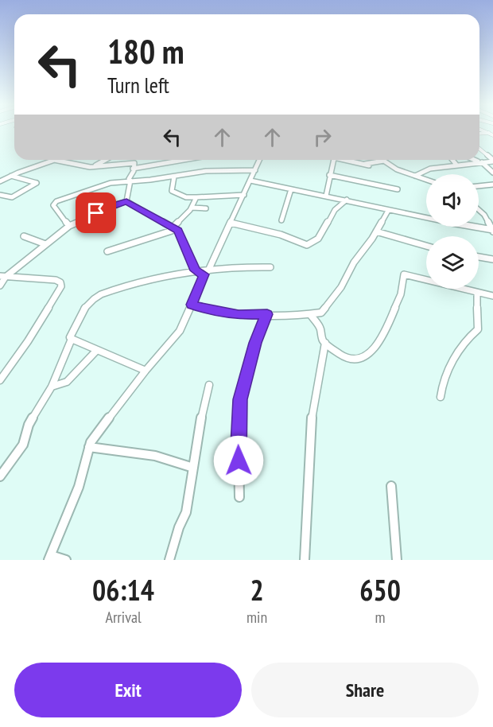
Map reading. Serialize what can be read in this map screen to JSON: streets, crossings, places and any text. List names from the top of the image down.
{
  "page": {
    "turn": ["180 m", "Turn left"],
    "eta": [
      "06:14",
      "Arrival",
      "2",
      "min",
      "650",
      "m"
    ],
    "buttons": ["Exit", "Share"]
  }
}
